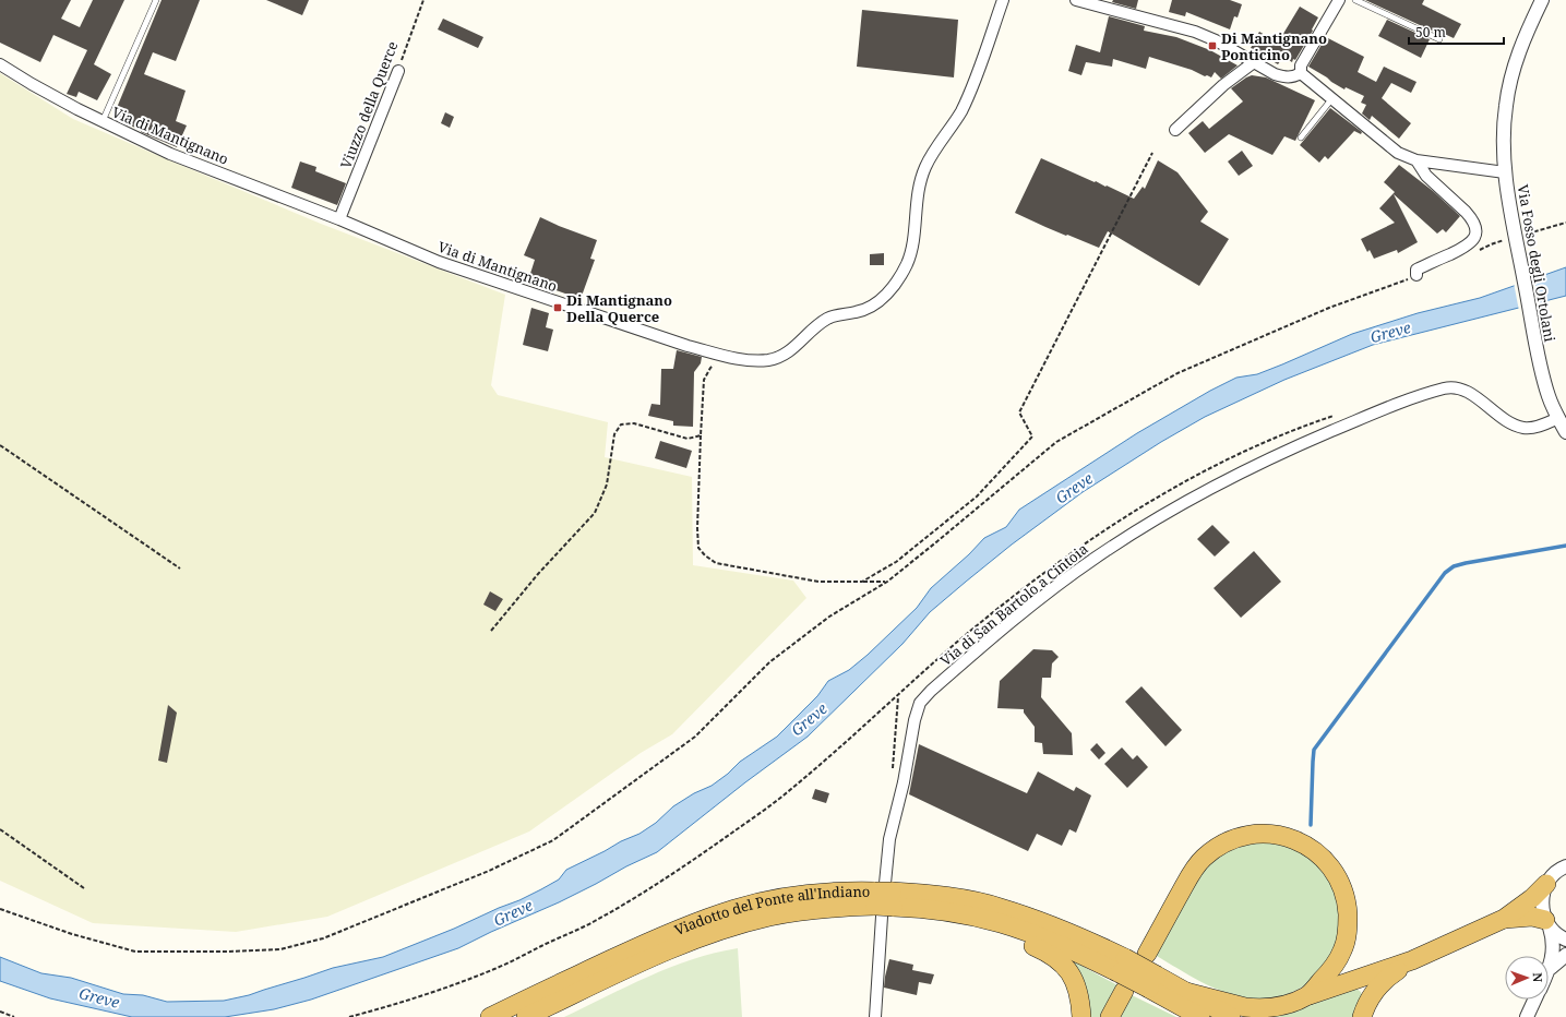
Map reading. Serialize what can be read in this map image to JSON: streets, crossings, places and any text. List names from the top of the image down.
{
  "streets": {
    "highway": ["Viadotto del Ponte all'Indiano"],
    "street": [
      "Viuzzo della Querce",
      "Via di Mantignano",
      "Via Fosso degli Ortolani",
      "Via di San Bartolo a Cintoia"
    ]
  },
  "crossings": [
    ["Viuzzo della Querce", "Via di Mantignano"],
    ["Via Fosso degli Ortolani", "Via di San Bartolo a Cintoia"],
    ["Via di San Bartolo a Cintoia", "Viadotto del Ponte all'Indiano"]
  ],
  "water": ["Greve"],
  "places": {
    "transit": ["Di Mantignano Ponticino", "Di Mantignano Della Querce"]
  },
  "scale_bar": "50 m",
  "north": "right"
}
